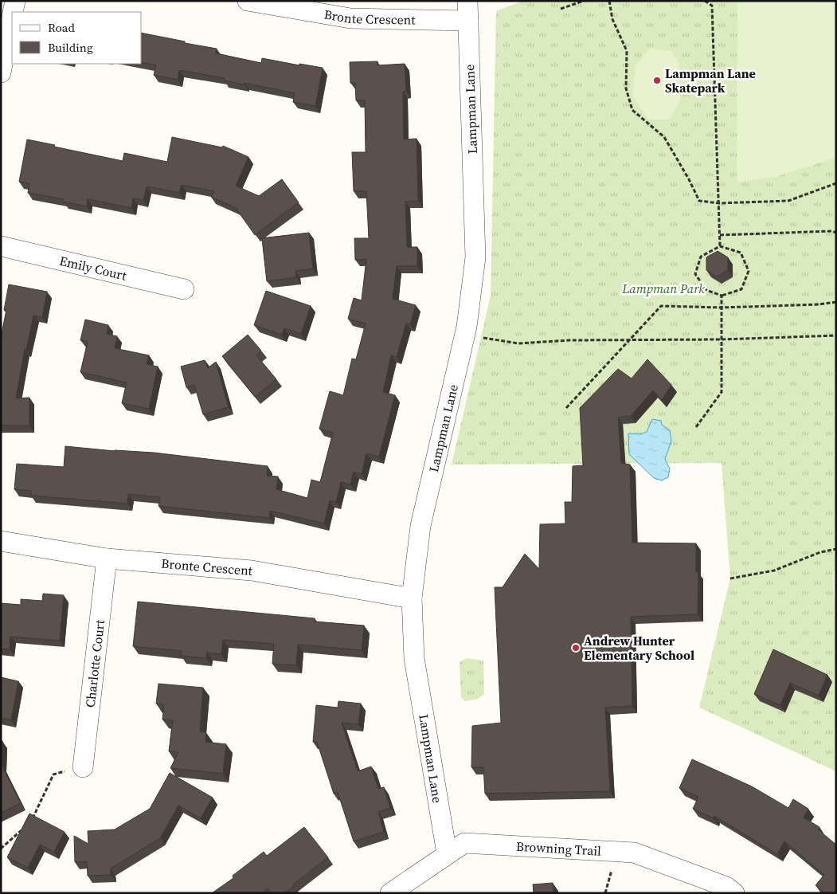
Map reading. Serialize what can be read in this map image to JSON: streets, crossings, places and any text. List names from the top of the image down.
{
  "streets": {
    "street": [
      "Bronte Crescent",
      "Lampman Lane",
      "Emily Court",
      "Charlotte Court",
      "Browning Trail"
    ]
  },
  "crossings": [
    ["Bronte Crescent", "Lampman Lane"],
    ["Bronte Crescent", "Charlotte Court"],
    ["Lampman Lane", "Browning Trail"]
  ],
  "parks": ["Lampman Park"],
  "places": ["Lampman Lane Skatepark", "Andrew Hunter Elementary School"],
  "legend": ["Road", "Building"]
}
